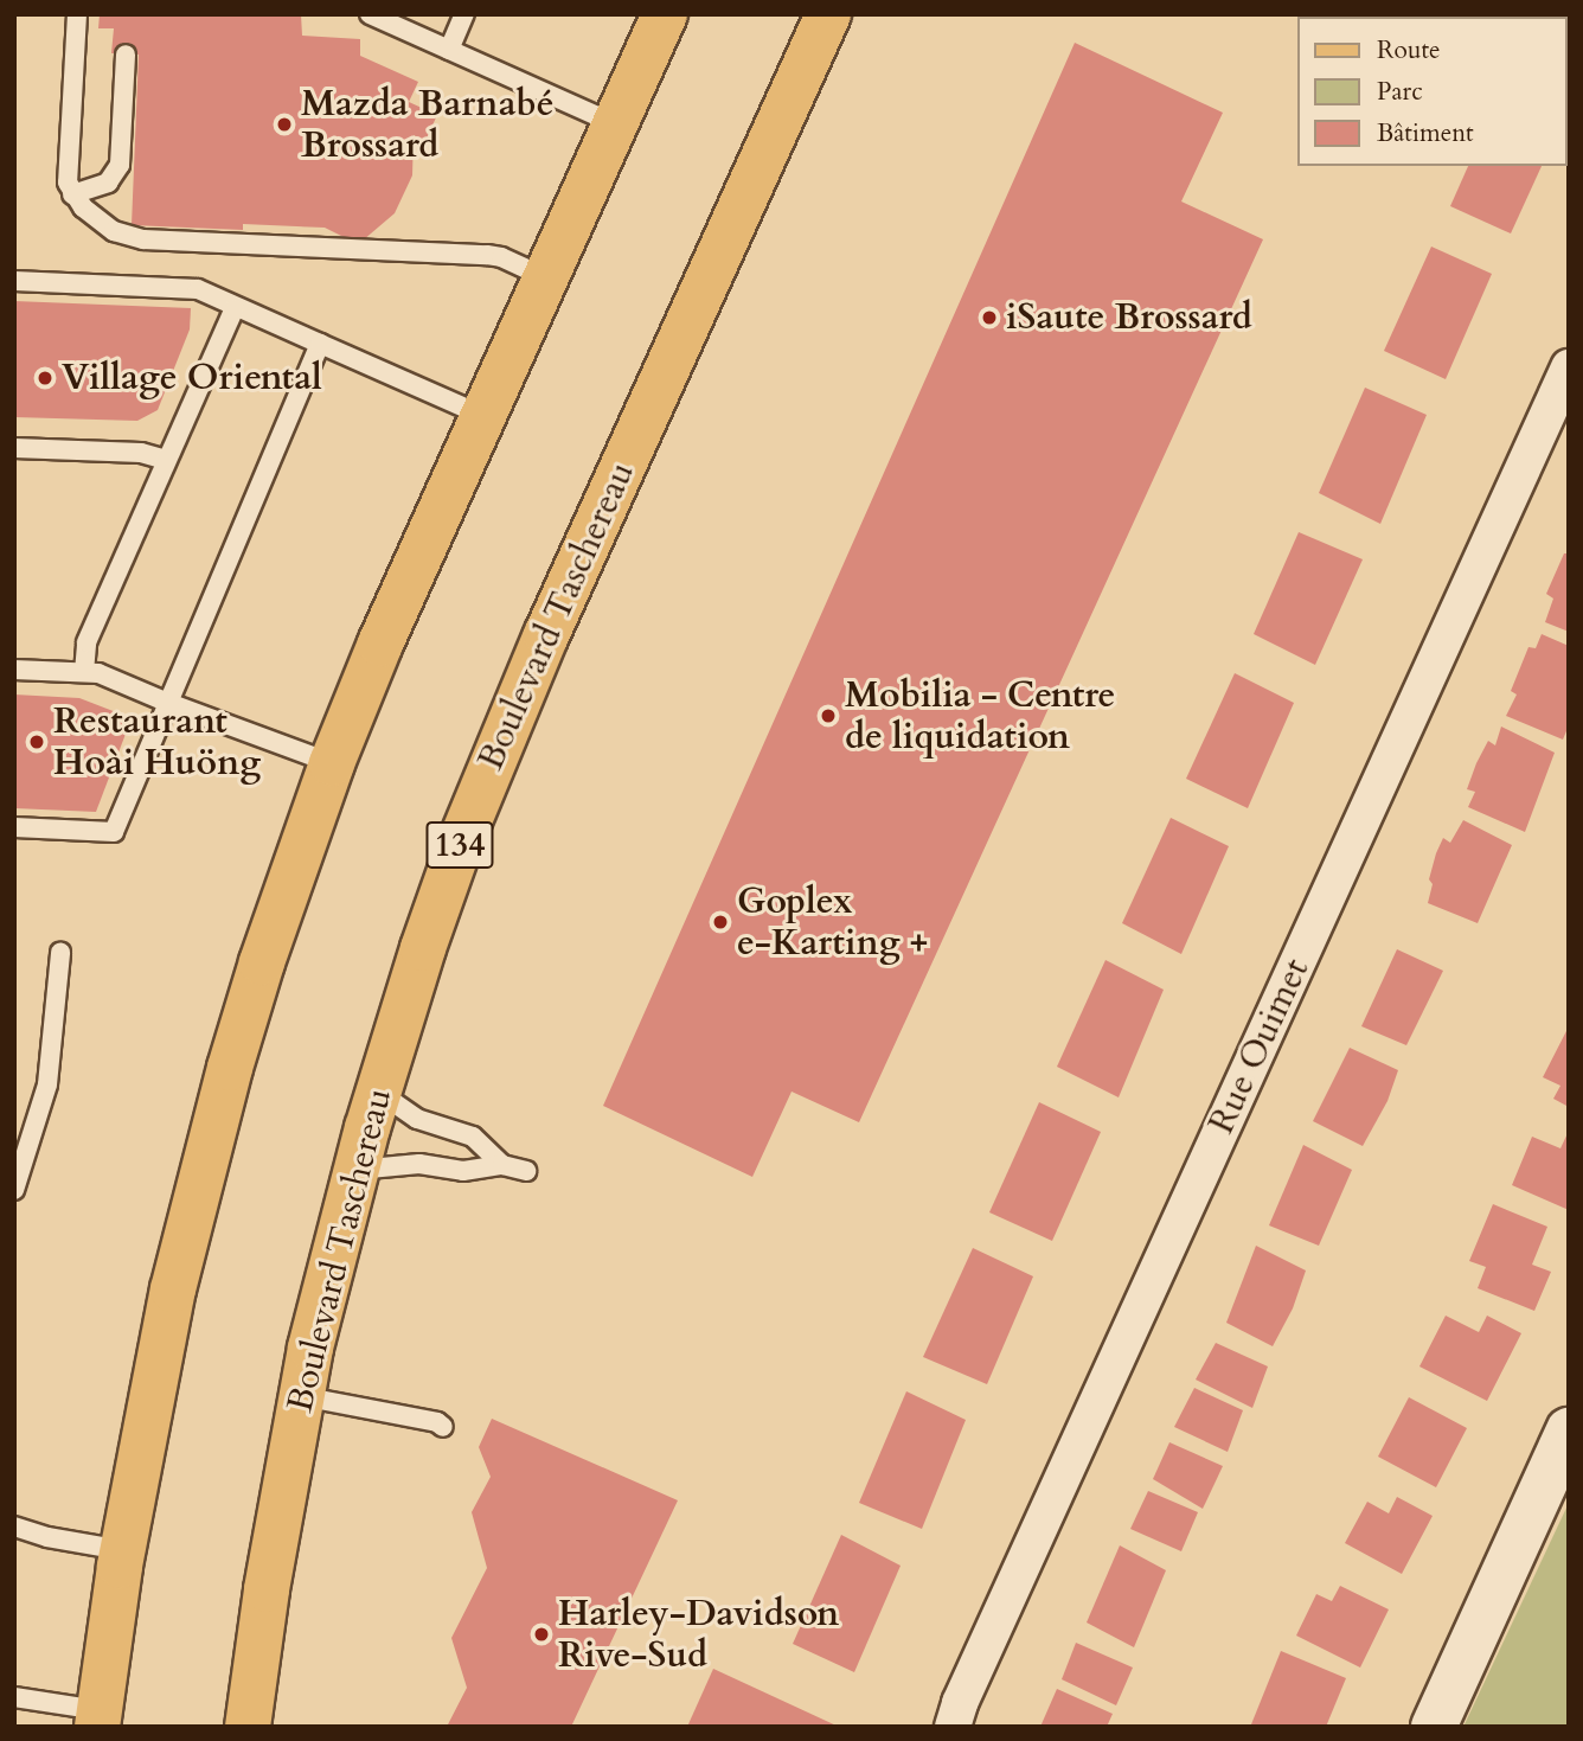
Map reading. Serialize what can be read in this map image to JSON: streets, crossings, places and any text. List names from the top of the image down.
{
  "streets": {
    "main road": ["Boulevard Taschereau", "134"],
    "street": ["Rue Ouimet"]
  },
  "places": [
    "Mazda Barnabé Brossard",
    "iSaute Brossard",
    "Village Oriental",
    "Mobilia - Centre de liquidation",
    "Restaurant Hoài Huöng",
    "Goplex e-Karting +",
    "Harley-Davidson Rive-Sud"
  ],
  "legend": ["Route", "Parc", "Bâtiment"]
}
